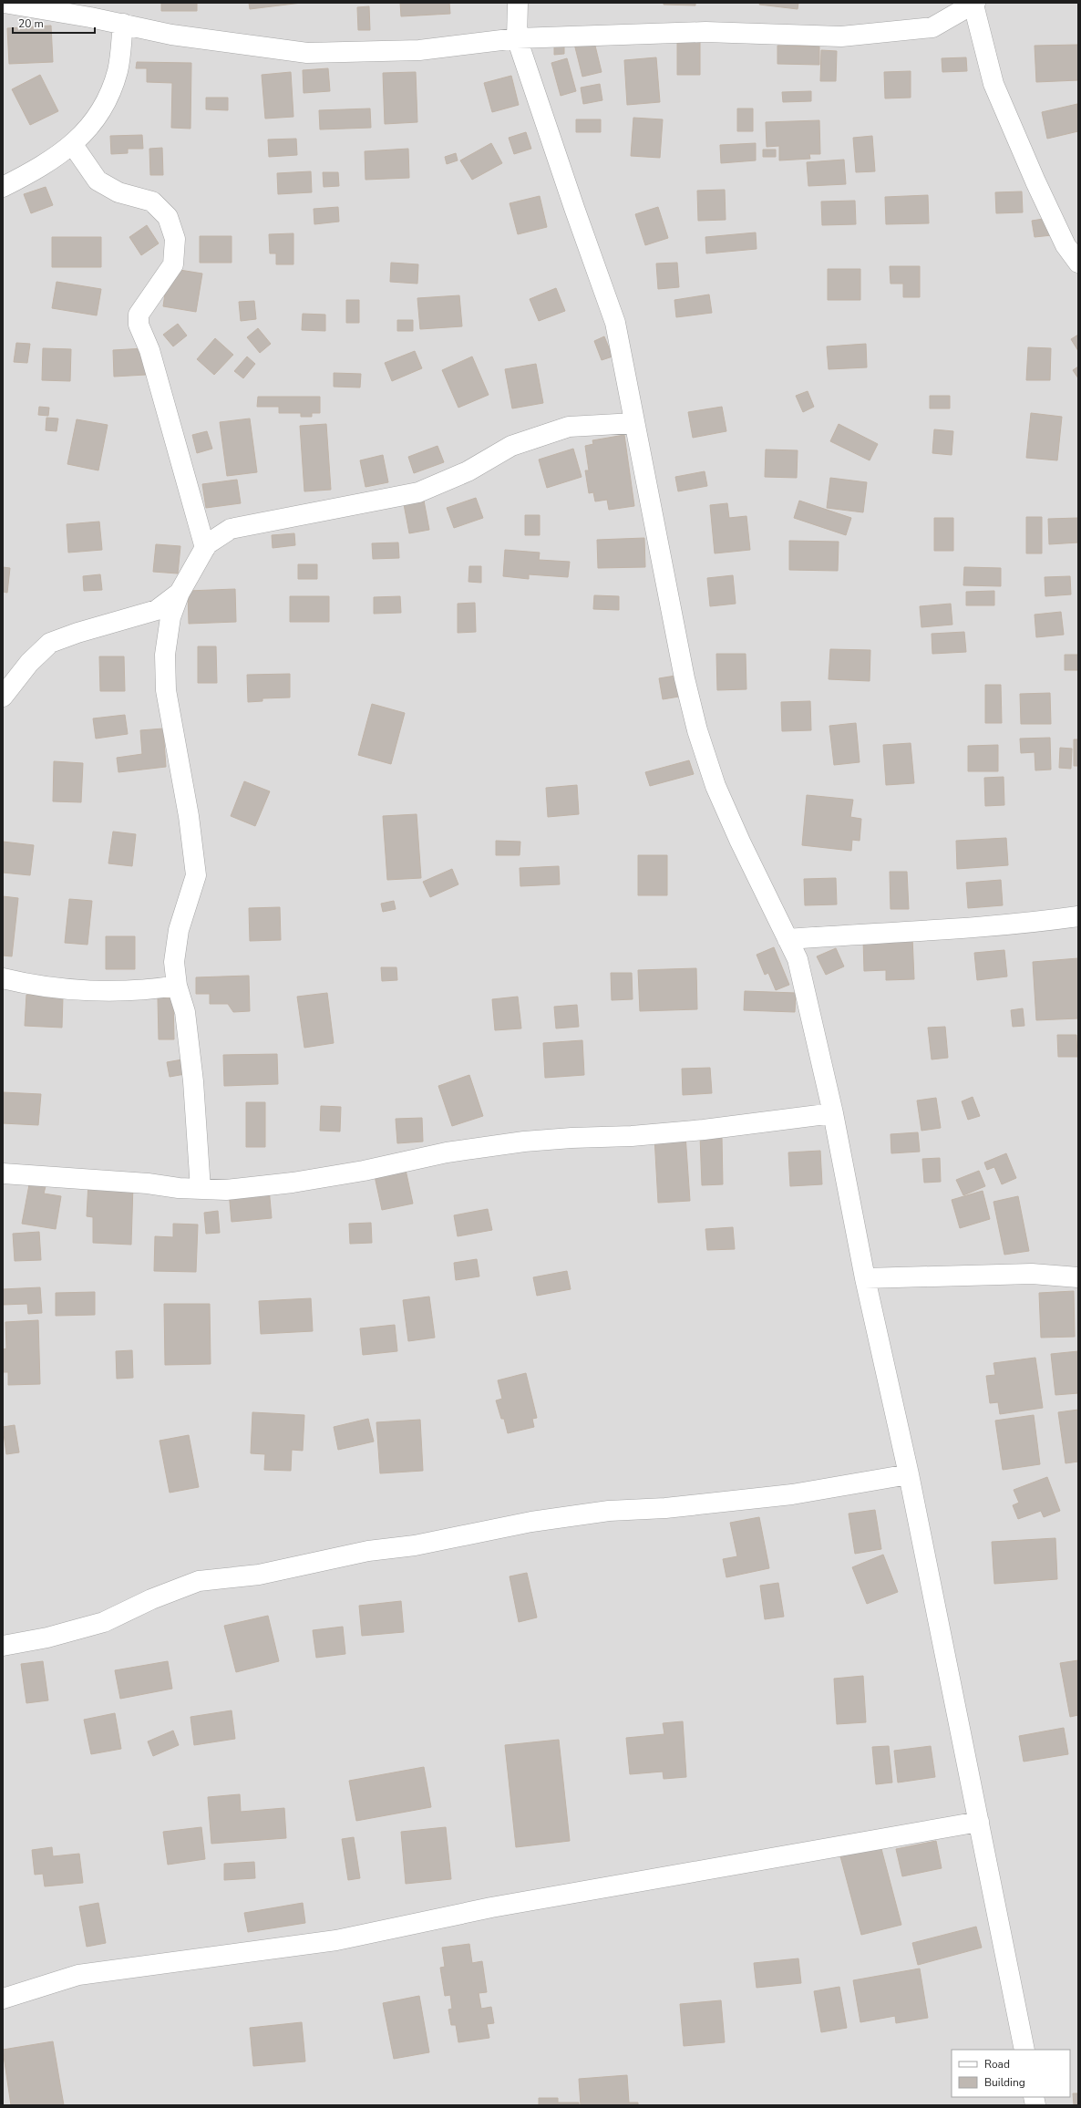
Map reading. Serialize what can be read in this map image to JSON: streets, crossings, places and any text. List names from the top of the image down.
{
  "legend": ["Road", "Building"],
  "scale_bar": "20 m"
}
